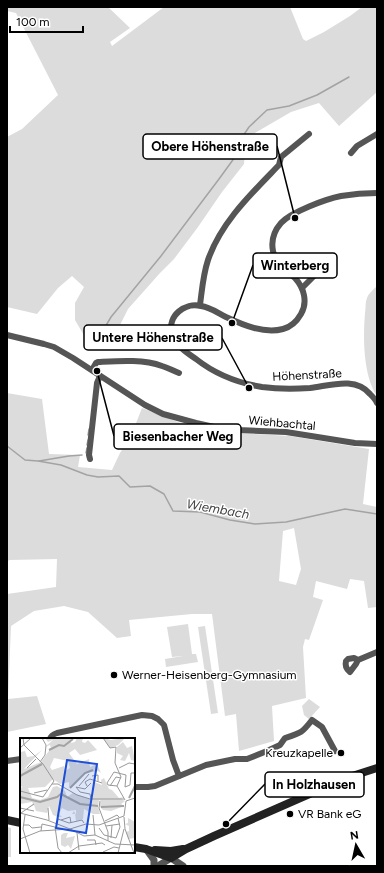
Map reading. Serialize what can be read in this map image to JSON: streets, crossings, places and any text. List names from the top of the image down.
{
  "streets": {
    "street": ["Höhenstraße", "Wiehbachtal"]
  },
  "water": ["Wiembach"],
  "places": [
    "Obere Höhenstraße",
    "Winterberg",
    "Biesenbacher Weg",
    "Untere Höhenstraße",
    "Werner-Heisenberg-Gymnasium",
    "Kreuzkapelle",
    "VR Bank eG",
    "In Holzhausen"
  ],
  "scale_bar": "100 m",
  "north": "top"
}
